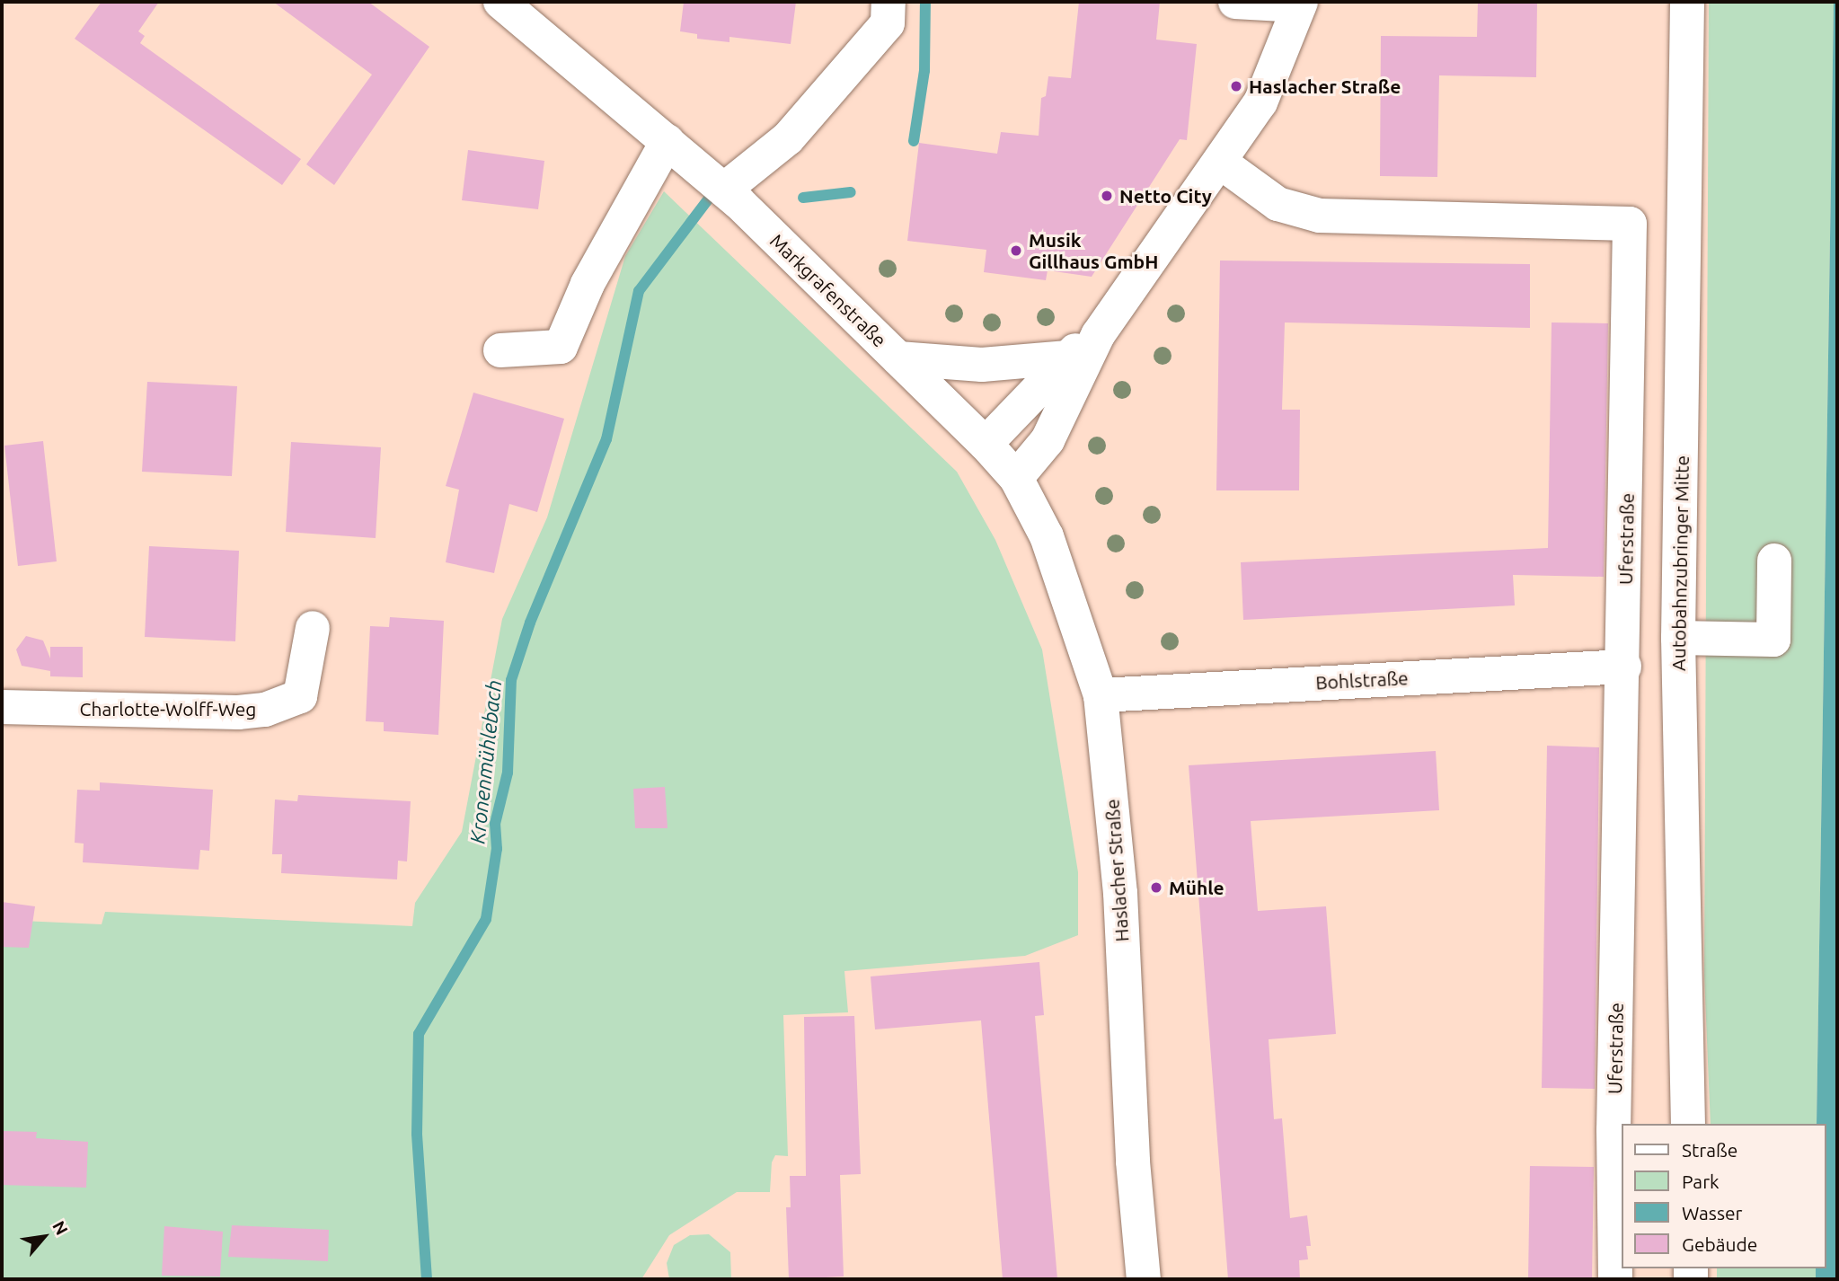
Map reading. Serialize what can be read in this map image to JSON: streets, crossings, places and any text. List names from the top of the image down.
{
  "streets": {
    "main road": [
      "Markgrafenstraße",
      "Uferstraße",
      "Autobahnzubringer Mitte",
      "Bohlstraße",
      "Charlotte-Wolff-Weg",
      "Haslacher Straße"
    ]
  },
  "crossings": [
    ["Markgrafenstraße", "Haslacher Straße"],
    ["Uferstraße", "Bohlstraße"],
    ["Bohlstraße", "Haslacher Straße"]
  ],
  "water": ["Kronenmühlebach"],
  "places": [
    "Haslacher Straße",
    "Netto City",
    "Musik Gillhaus GmbH",
    "Mühle"
  ],
  "legend": [
    "Straße",
    "Park",
    "Wasser",
    "Gebäude"
  ],
  "north": "top right"
}
